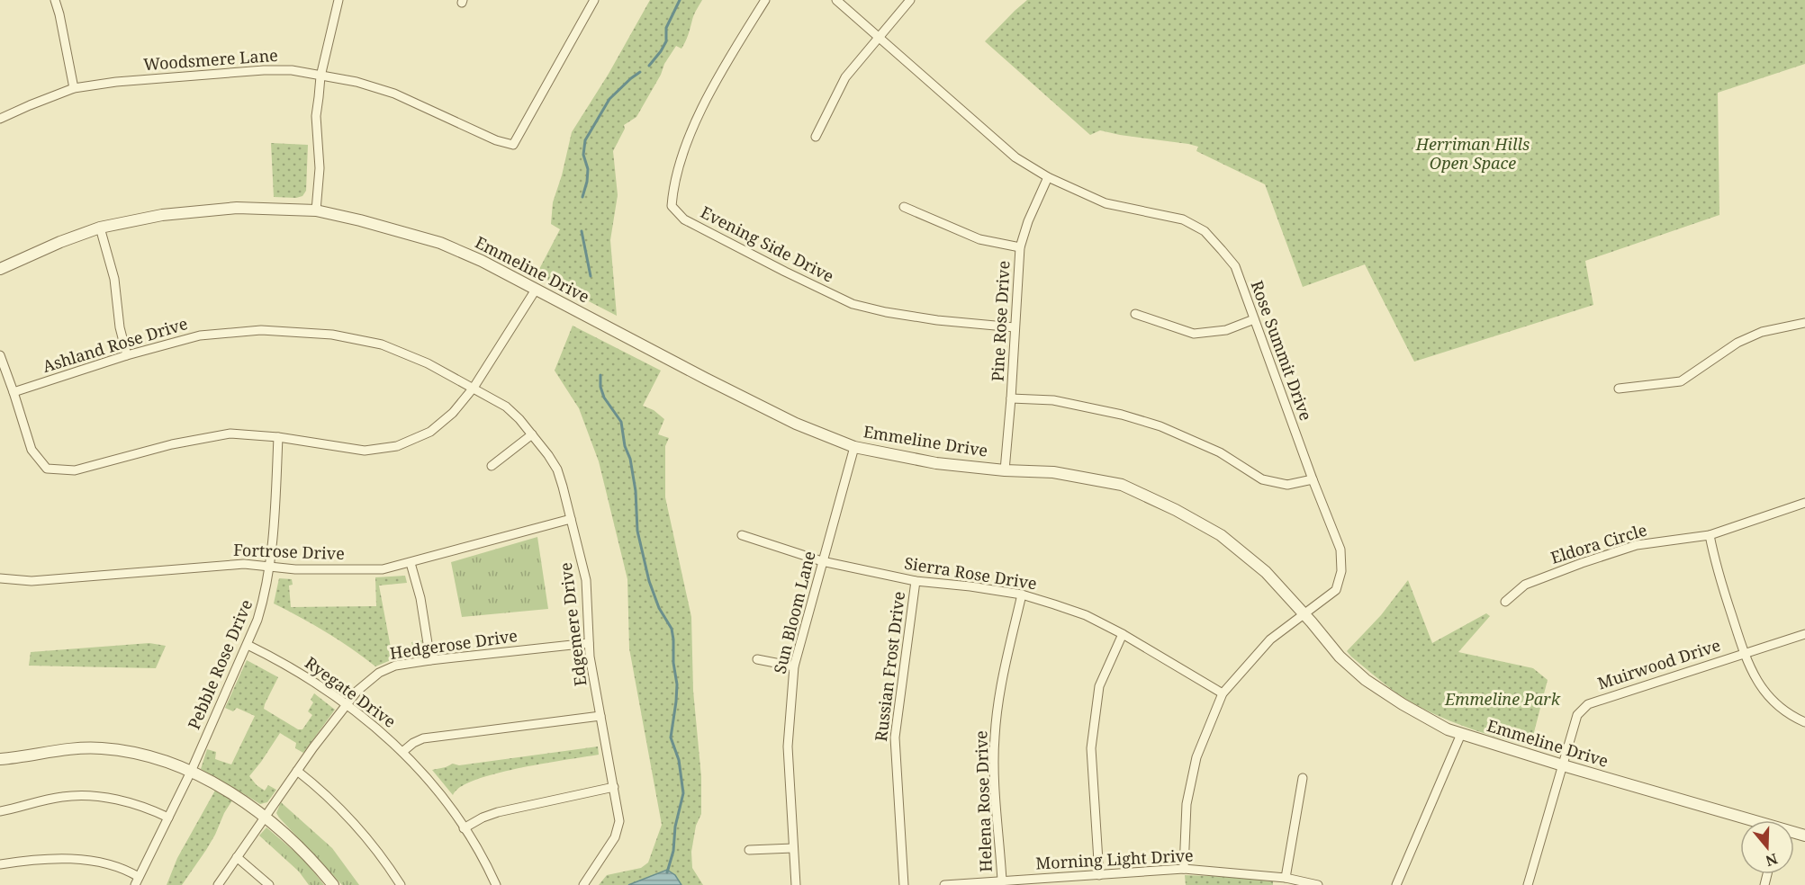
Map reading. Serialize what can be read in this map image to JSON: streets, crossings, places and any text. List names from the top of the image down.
{
  "streets": {
    "street": [
      "Woodsmere Lane",
      "Evening Side Drive",
      "Emmeline Drive",
      "Pine Rose Drive",
      "Ashland Rose Drive",
      "Rose Summit Drive",
      "Eldora Circle",
      "Fortrose Drive",
      "Sierra Rose Drive",
      "Sun Bloom Lane",
      "Edgemere Drive",
      "Hedgerose Drive",
      "Pebble Rose Drive",
      "Muirwood Drive",
      "Russian Frost Drive",
      "Ryegate Drive",
      "Helena Rose Drive",
      "Morning Light Drive"
    ]
  },
  "crossings": [
    ["Evening Side Drive", "Pine Rose Drive"],
    ["Emmeline Drive", "Pine Rose Drive"],
    ["Emmeline Drive", "Rose Summit Drive"],
    ["Emmeline Drive", "Sun Bloom Lane"],
    ["Emmeline Drive", "Muirwood Drive"],
    ["Pine Rose Drive", "Rose Summit Drive"],
    ["Ashland Rose Drive", "Edgemere Drive"],
    ["Rose Summit Drive", "Sierra Rose Drive"],
    ["Rose Summit Drive", "Morning Light Drive"],
    ["Fortrose Drive", "Edgemere Drive"],
    ["Fortrose Drive", "Pebble Rose Drive"],
    ["Sierra Rose Drive", "Sun Bloom Lane"],
    ["Sierra Rose Drive", "Russian Frost Drive"],
    ["Sierra Rose Drive", "Helena Rose Drive"],
    ["Edgemere Drive", "Hedgerose Drive"],
    ["Hedgerose Drive", "Ryegate Drive"],
    ["Pebble Rose Drive", "Ryegate Drive"],
    ["Helena Rose Drive", "Morning Light Drive"]
  ],
  "parks": ["Herriman Hills Open Space", "Emmeline Park"],
  "north": "bottom"
}
